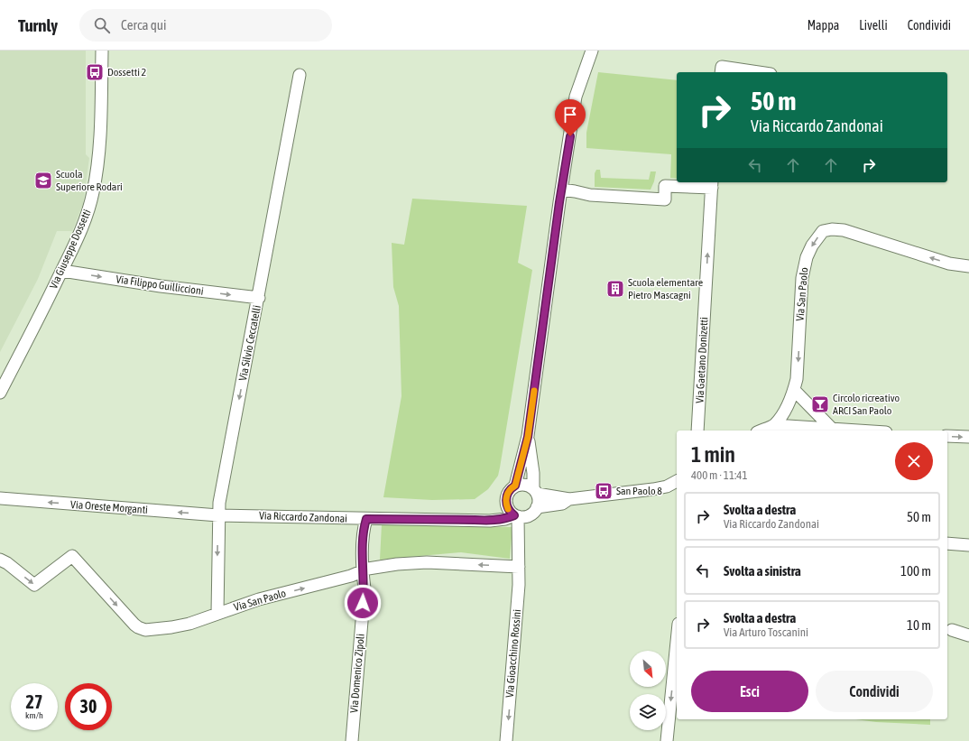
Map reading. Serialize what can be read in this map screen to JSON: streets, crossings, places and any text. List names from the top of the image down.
{
  "streets": {
    "street": [
      "Via Giuseppe Dossetti",
      "Via Filippo Guilliccioni",
      "Via San Paolo",
      "Via Silvio Ceccatelli",
      "Via Gaetano Donizetti",
      "Via Oreste Morganti",
      "Via Riccardo Zandonai",
      "Via Gioacchino Rossini",
      "Via Domenico Zipoli"
    ]
  },
  "crossings": [
    ["Via Giuseppe Dossetti", "Via Filippo Guilliccioni"],
    ["Via Filippo Guilliccioni", "Via Silvio Ceccatelli"],
    ["Via San Paolo", "Via Silvio Ceccatelli"],
    ["Via San Paolo", "Via Gioacchino Rossini"],
    ["Via San Paolo", "Via Domenico Zipoli"],
    ["Via Silvio Ceccatelli", "Via Oreste Morganti"],
    ["Via Silvio Ceccatelli", "Via Riccardo Zandonai"],
    ["Via Oreste Morganti", "Via Riccardo Zandonai"],
    ["Via Riccardo Zandonai", "Via Domenico Zipoli"]
  ],
  "one_way": [
    "Via Filippo Guilliccioni",
    "Via Silvio Ceccatelli",
    "Via Gaetano Donizetti",
    "Via Oreste Morganti",
    "Via Gioacchino Rossini"
  ],
  "places": {
    "bus stop": ["Dossetti 2", "San Paolo 8"],
    "school or university": ["Scuola Superiore Rodari"],
    "building": ["Scuola elementare Pietro Mascagni"],
    "bar": ["Circolo ricreativo ARCI San Paolo"]
  },
  "north": "bottom right",
  "page": {
    "header": "Turnly",
    "search": "Cerca qui",
    "nav": ["Mappa", "Livelli", "Condividi"],
    "turn": ["50 m", "Via Riccardo Zandonai"],
    "heading": ["1 min", "400 m · 11:41"],
    "list": [
      {
        "name": "Svolta a destra",
        "note": "Via Riccardo Zandonai",
        "value": "50 m"
      },
      {
        "name": "Svolta a sinistra",
        "value": "100 m"
      },
      {
        "name": "Svolta a destra",
        "note": "Via Arturo Toscanini",
        "value": "10 m"
      }
    ],
    "buttons": ["Esci", "Condividi"],
    "speed": "27 km/h",
    "limit": "30"
  }
}
